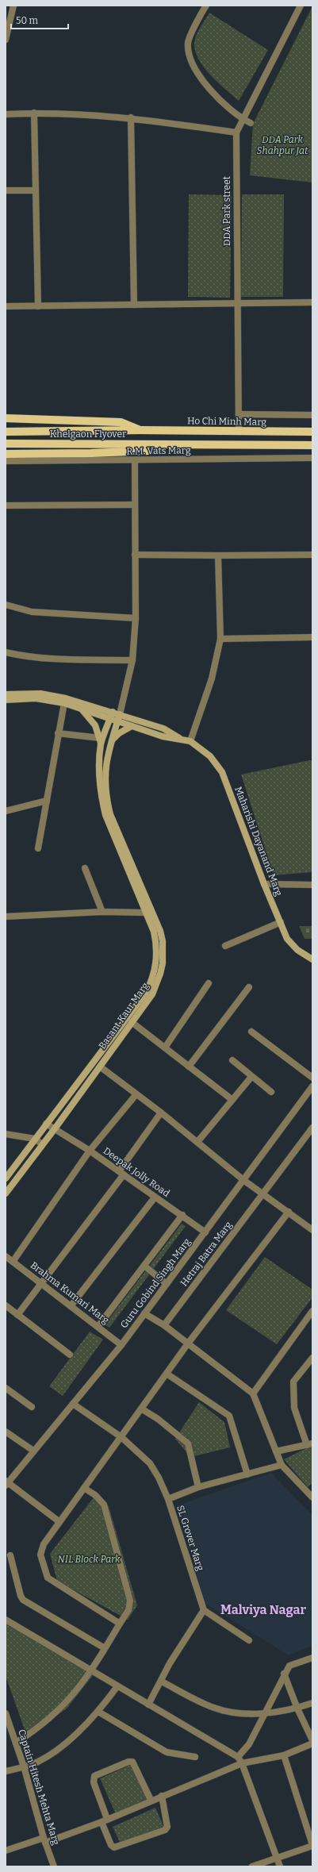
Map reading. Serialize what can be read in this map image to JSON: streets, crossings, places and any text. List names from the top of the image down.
{
  "streets": {
    "main road": [
      "Ho Chi Minh Marg",
      "Khelgaon Flyover",
      "Maharishi Dayanand Marg",
      "Basant Kaur Marg"
    ],
    "street": [
      "DDA Park street",
      "R.M. Vats Marg",
      "Deepak Jolly Road",
      "Hetraj Batra Marg",
      "Guru Gobind Singh Marg",
      "Brahma Kumari Marg",
      "SL Grover Marg",
      "Captain Hitesh Mehta Marg"
    ]
  },
  "crossings": [
    ["DDA Park street", "Ho Chi Minh Marg"],
    ["Ho Chi Minh Marg", "Khelgaon Flyover"],
    ["Maharishi Dayanand Marg", "Basant Kaur Marg"],
    ["Basant Kaur Marg", "Deepak Jolly Road"],
    ["Deepak Jolly Road", "Guru Gobind Singh Marg"],
    ["Guru Gobind Singh Marg", "Brahma Kumari Marg"],
    ["Guru Gobind Singh Marg", "SL Grover Marg"]
  ],
  "districts": ["Malviya Nagar"],
  "parks": ["DDA Park Shahpur Jat", "NIL Block Park"],
  "scale_bar": "50 m"
}
